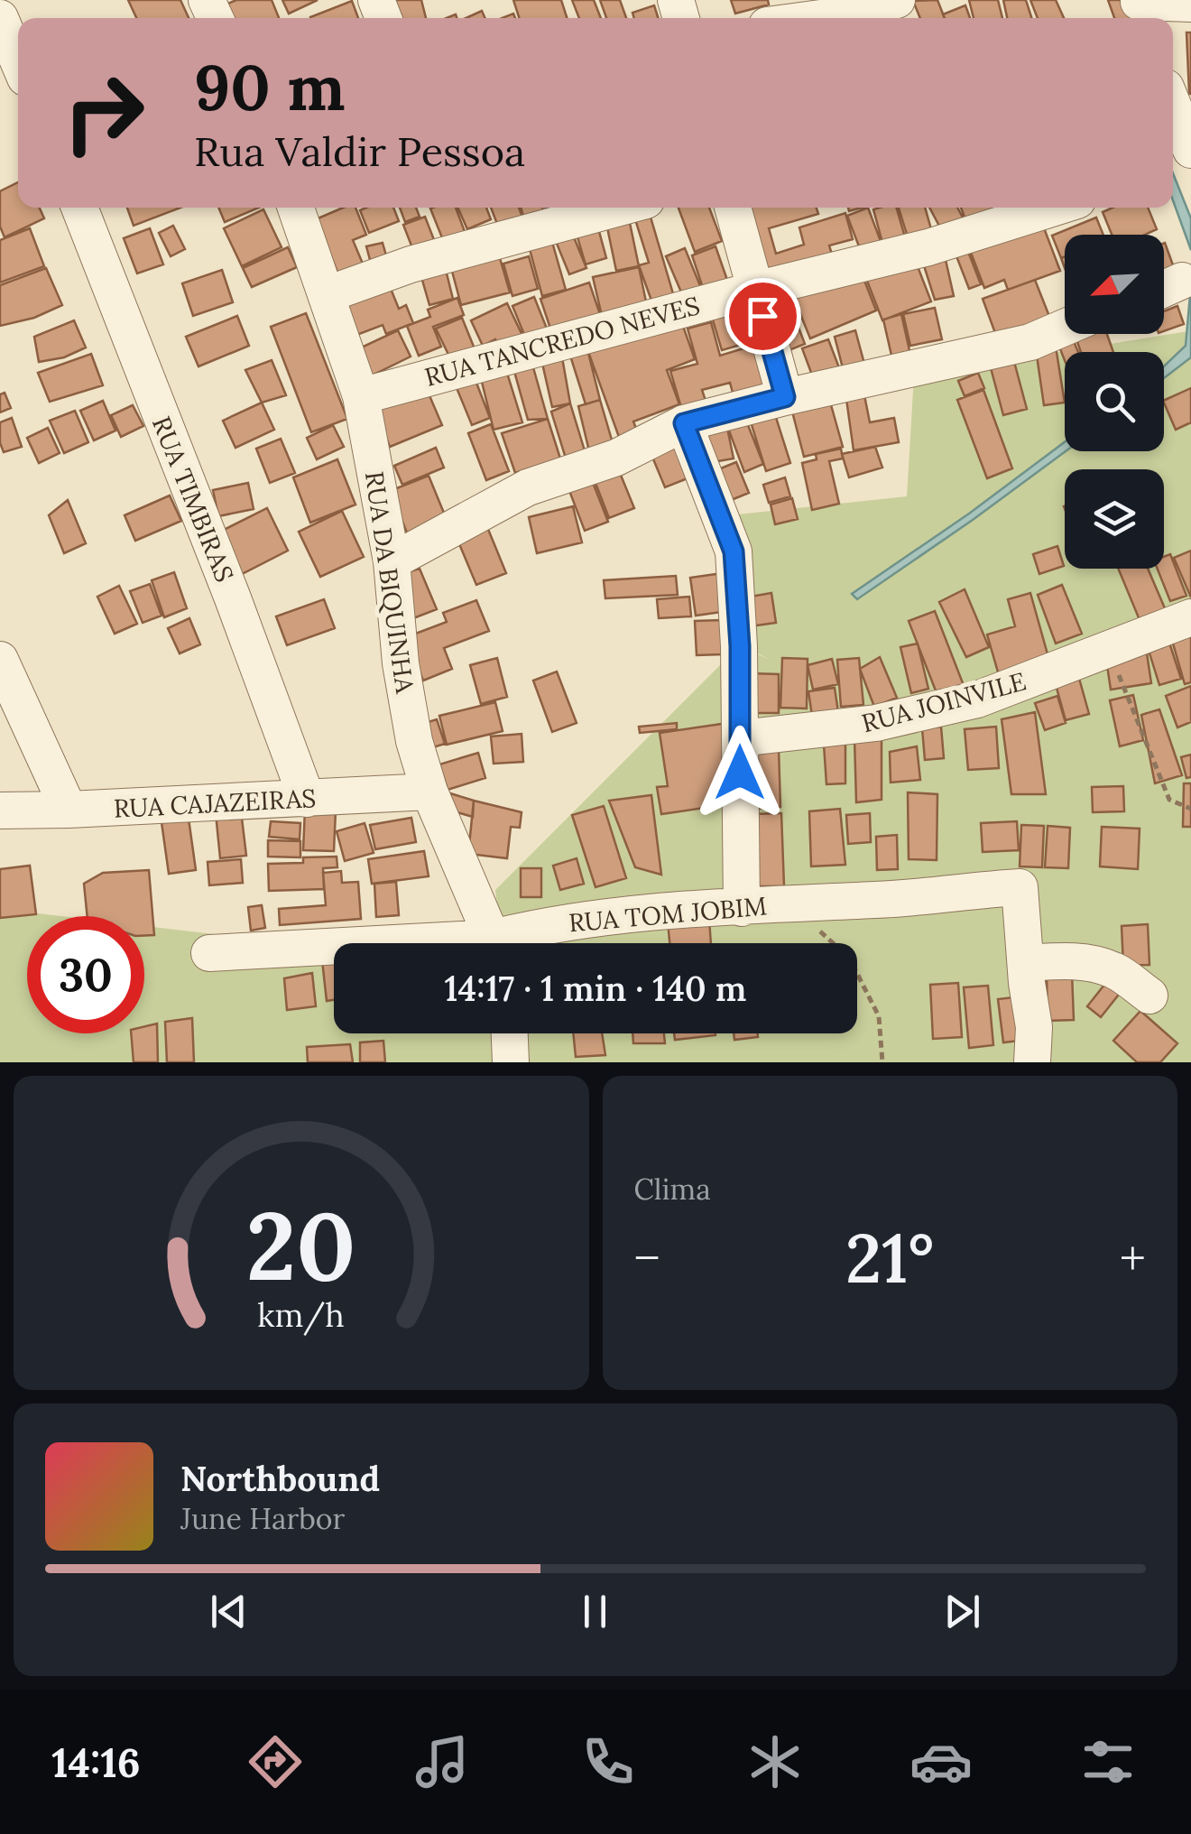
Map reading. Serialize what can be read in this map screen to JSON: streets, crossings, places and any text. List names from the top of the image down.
{
  "streets": {
    "street": [
      "RUA TANCREDO NEVES",
      "RUA TIMBIRAS",
      "RUA DA BIQUINHA",
      "RUA JOINVILE",
      "RUA CAJAZEIRAS",
      "RUA TOM JOBIM"
    ]
  },
  "crossings": [
    ["RUA TANCREDO NEVES", "RUA DA BIQUINHA"],
    ["RUA TIMBIRAS", "RUA CAJAZEIRAS"],
    ["RUA DA BIQUINHA", "RUA CAJAZEIRAS"]
  ],
  "north": "bottom left",
  "page": {
    "turn": ["90 m", "Rua Valdir Pessoa"],
    "limit": "30",
    "trip": "14:17 · 1 min · 140 m",
    "tile": "Clima",
    "heat": ["−", "21°", "+"],
    "song": ["Northbound", "June Harbor"],
    "tabs": "14:16",
    "gauge": ["20", "km/h"]
  }
}
